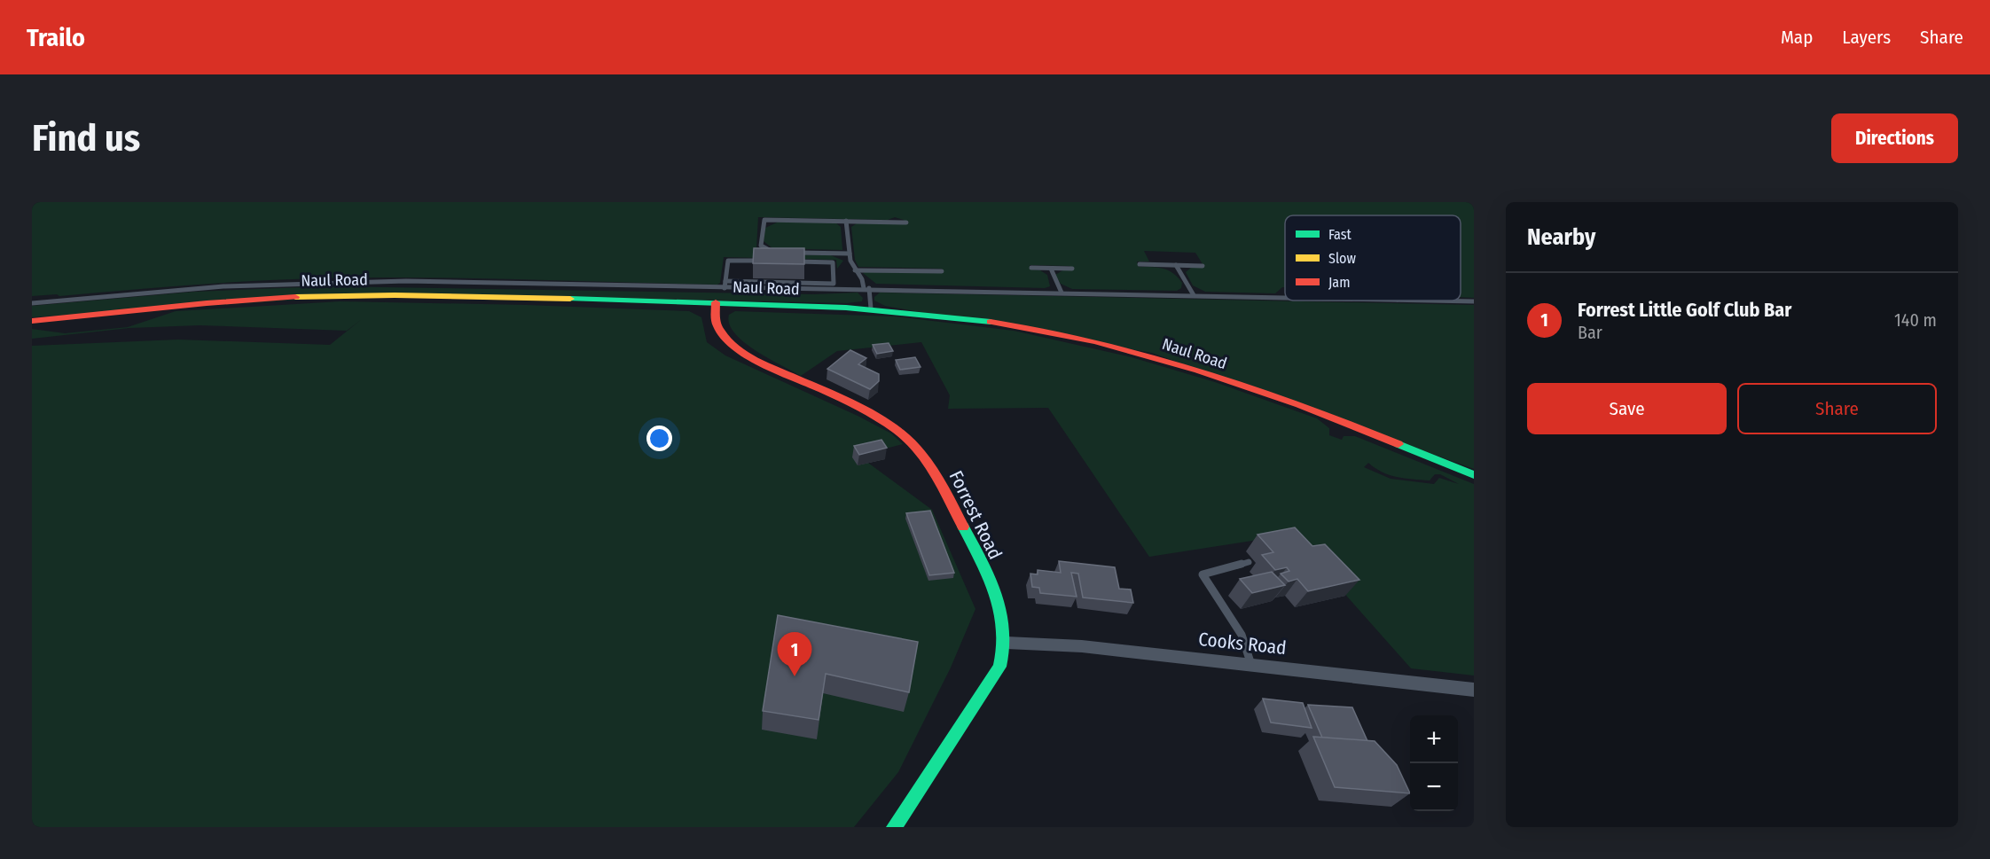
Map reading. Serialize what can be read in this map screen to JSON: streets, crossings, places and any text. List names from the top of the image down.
{
  "streets": {
    "street": ["Naul Road", "Forrest Road", "Cooks Road"]
  },
  "crossings": [
    ["Naul Road", "Forrest Road"],
    ["Forrest Road", "Cooks Road"]
  ],
  "legend": ["Fast", "Slow", "Jam"],
  "page": {
    "header": "Trailo",
    "nav": ["Map", "Layers", "Share"],
    "buttons": [
      "Directions",
      ["Save", "Share"]
    ],
    "title": "Find us",
    "heading": "Nearby",
    "list": [
      {
        "mark": "1",
        "name": "Forrest Little Golf Club Bar",
        "note": "Bar",
        "value": "140 m"
      }
    ],
    "pins": "1",
    "map_buttons": ["+", "−"]
  }
}
